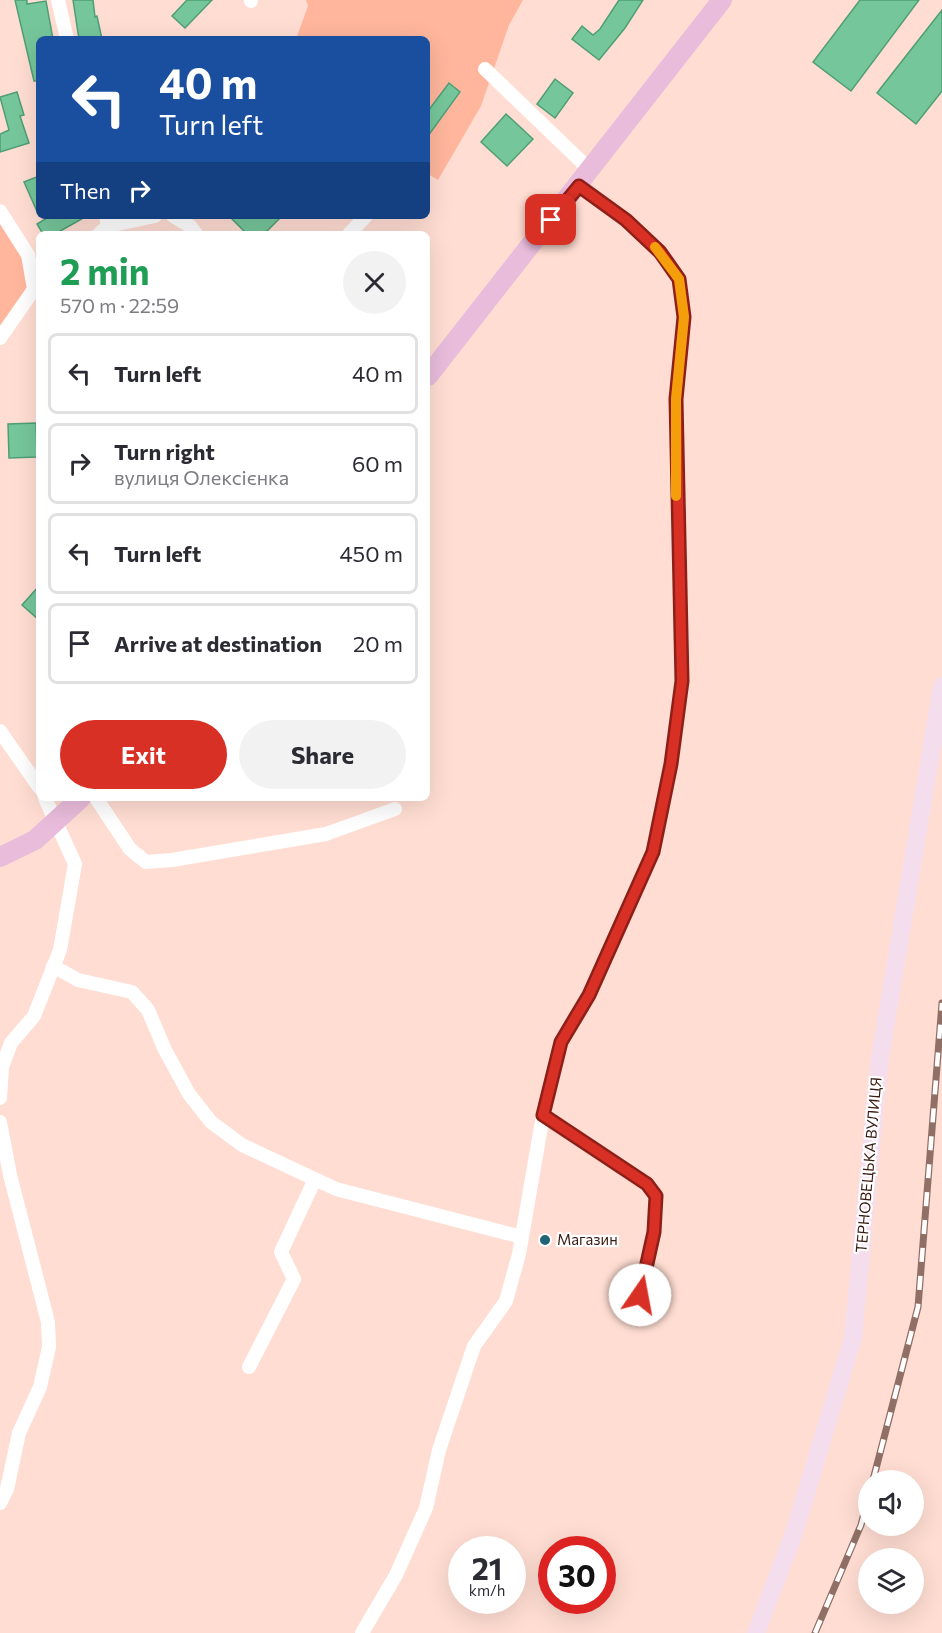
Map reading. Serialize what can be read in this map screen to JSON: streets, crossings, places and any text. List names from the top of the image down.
{
  "streets": {
    "main road": ["ТЕРНОВЕЦЬКА ВУЛИЦЯ"]
  },
  "places": ["Магазин"],
  "page": {
    "turn": ["40 m", "Turn left"],
    "then": "Then",
    "heading": ["2 min", "570 m · 22:59"],
    "list": [
      {
        "name": "Turn left",
        "value": "40 m"
      },
      {
        "name": "Turn right",
        "note": "вулиця Олексієнка",
        "value": "60 m"
      },
      {
        "name": "Turn left",
        "value": "450 m"
      },
      {
        "name": "Arrive at destination",
        "value": "20 m"
      }
    ],
    "buttons": ["Exit", "Share"],
    "speed": "21 km/h",
    "limit": "30"
  }
}
